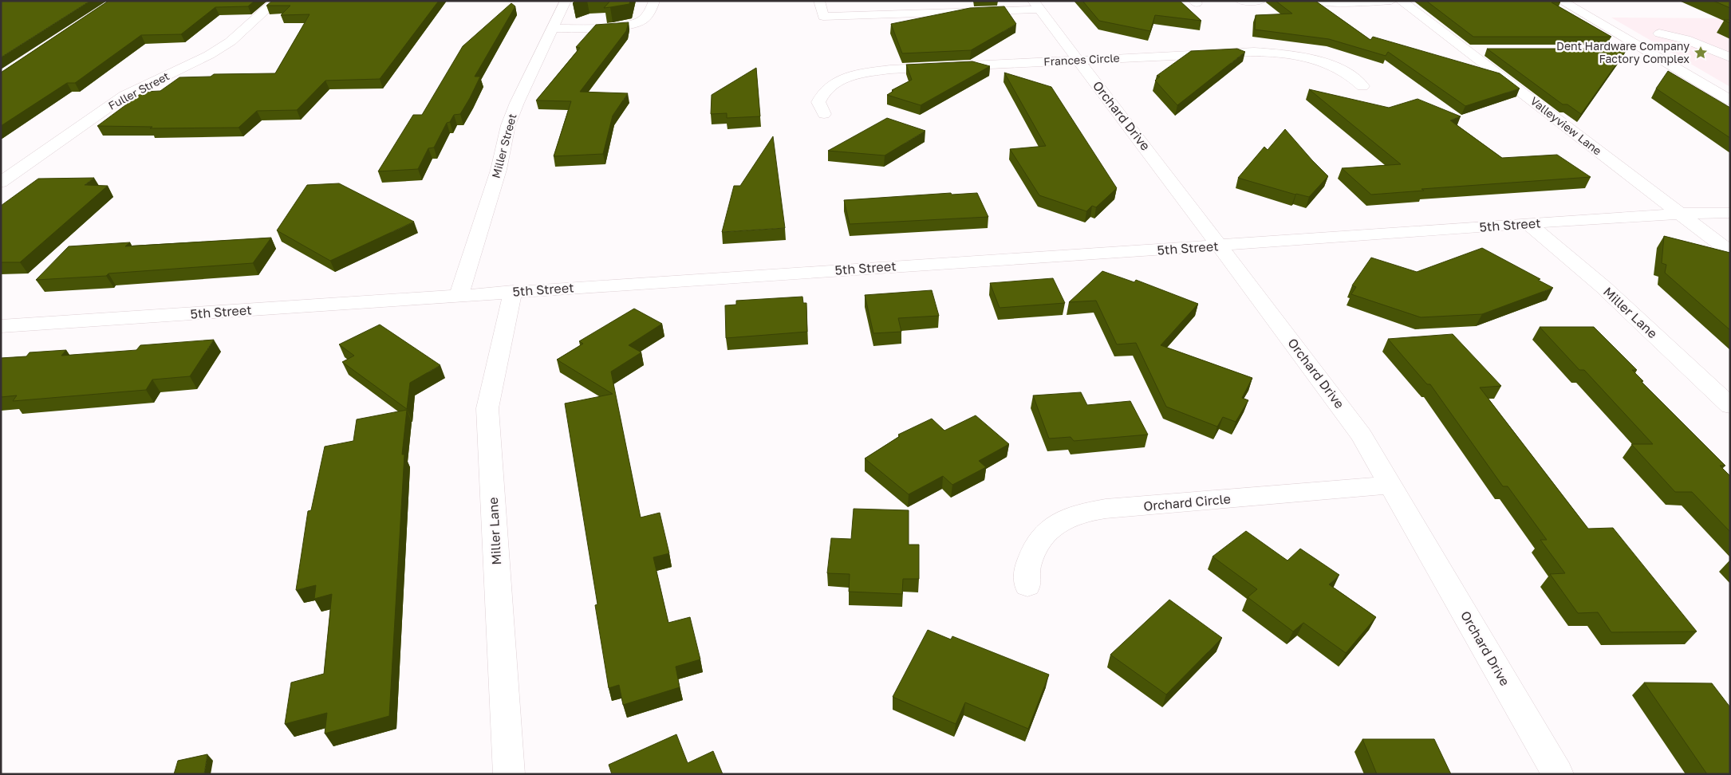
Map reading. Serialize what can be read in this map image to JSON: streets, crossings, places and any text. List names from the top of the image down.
{
  "streets": {
    "street": [
      "Frances Circle",
      "Fuller Street",
      "Orchard Drive",
      "Valleyview Lane",
      "Miller Street",
      "5th Street",
      "Miller Lane",
      "Orchard Circle"
    ]
  },
  "crossings": [
    ["Frances Circle", "Orchard Drive"],
    ["Orchard Drive", "5th Street"],
    ["Orchard Drive", "Orchard Circle"],
    ["Valleyview Lane", "5th Street"],
    ["Miller Street", "5th Street"],
    ["5th Street", "Miller Lane"]
  ],
  "places": {
    "place": ["Dent Hardware Company Factory Complex"]
  }
}
